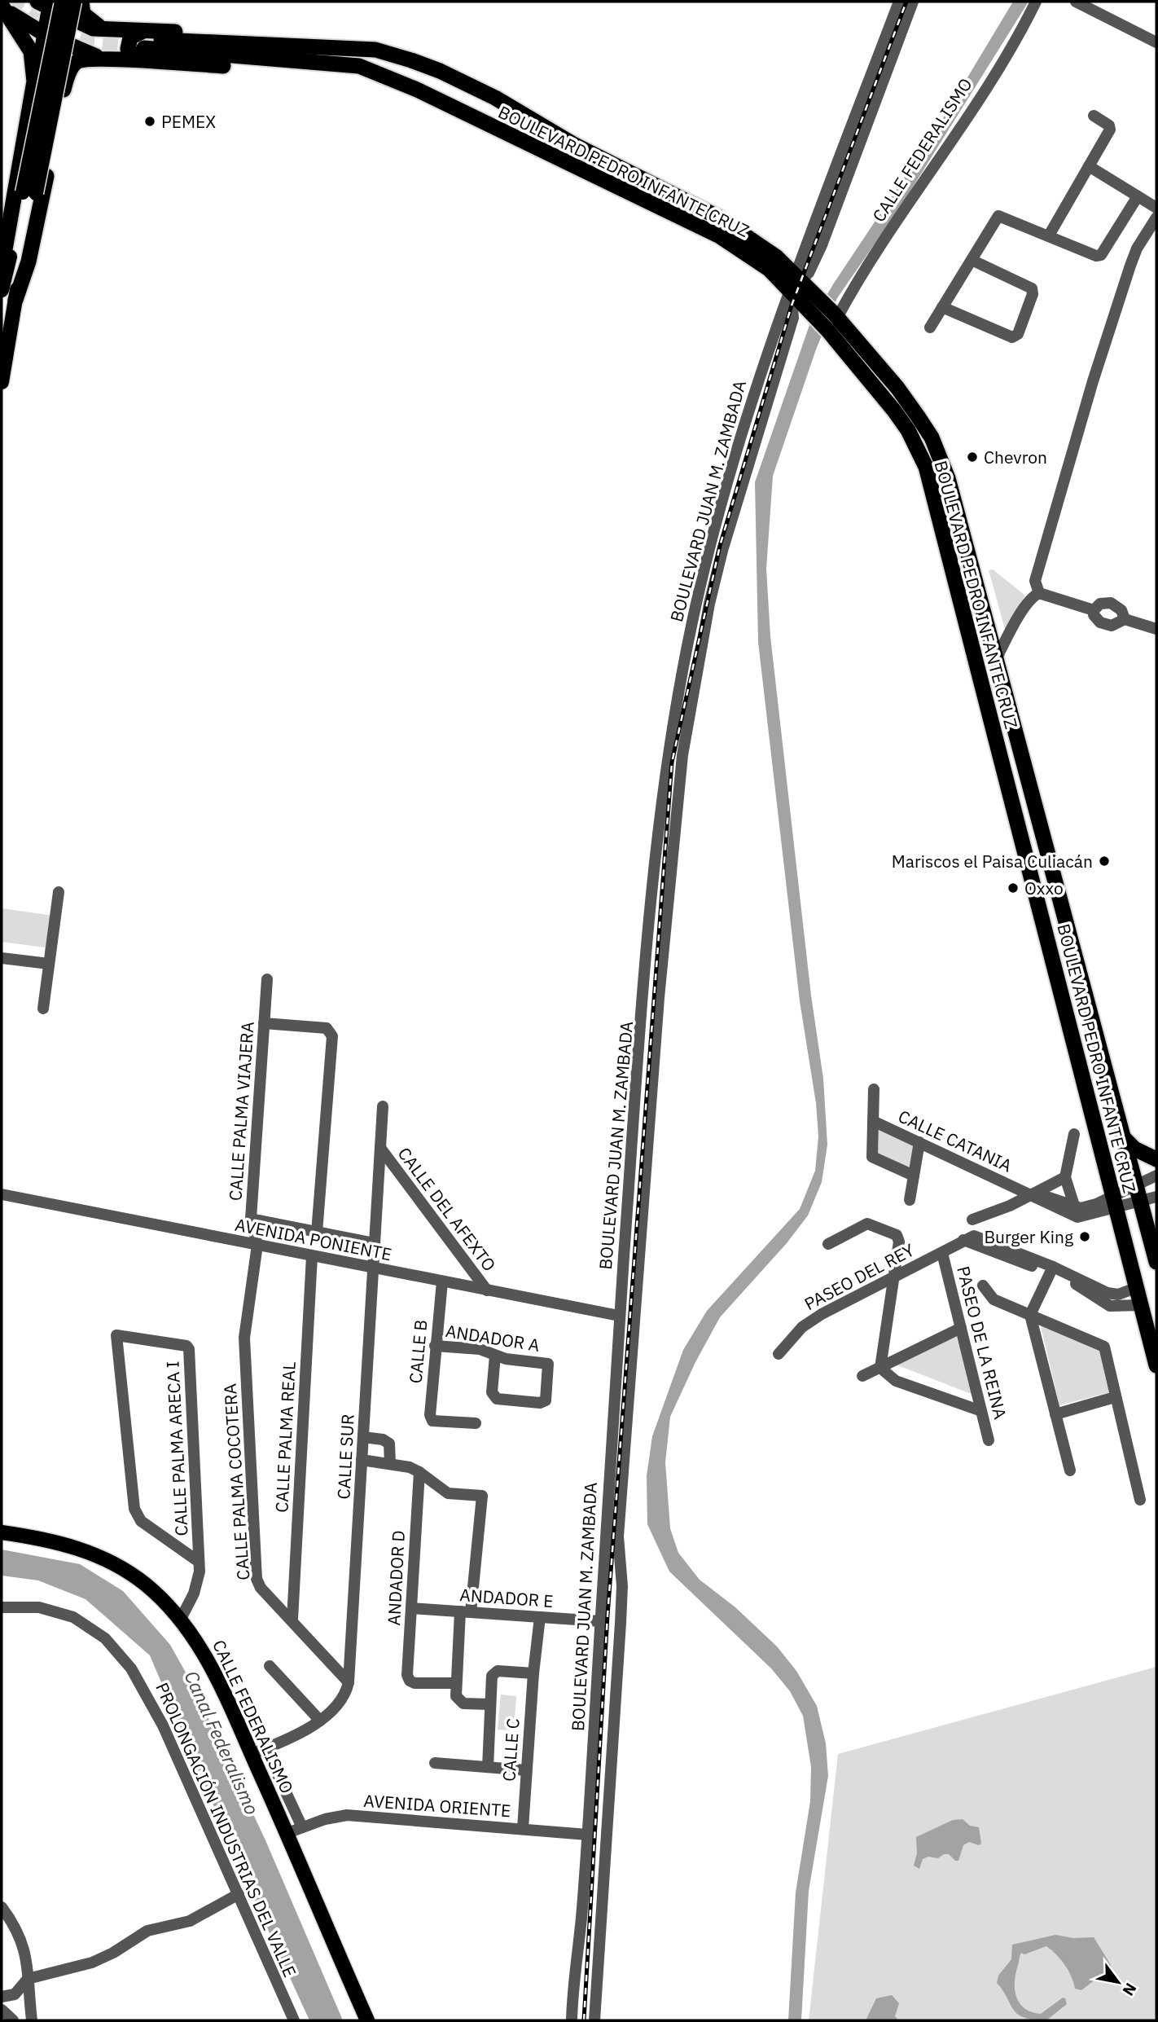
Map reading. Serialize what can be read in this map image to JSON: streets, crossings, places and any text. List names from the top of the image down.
{
  "streets": {
    "highway": ["BOULEVARD PEDRO INFANTE CRUZ"],
    "main road": ["CALLE FEDERALISMO"],
    "street": [
      "BOULEVARD JUAN M. ZAMBADA",
      "CALLE PALMA VIAJERA",
      "CALLE CATANIA",
      "CALLE DEL AFEXTO",
      "AVENIDA PONIENTE",
      "PASEO DEL REY",
      "ANDADOR A",
      "PASEO DE LA REINA",
      "CALLE B",
      "CALLE PALMA REAL",
      "CALLE PALMA ARECA I",
      "CALLE SUR",
      "CALLE PALMA COCOTERA",
      "ANDADOR D",
      "ANDADOR E",
      "CALLE C",
      "AVENIDA ORIENTE",
      "PROLONGACIÓN INDUSTRIAS DEL VALLE"
    ]
  },
  "crossings": [
    ["CALLE FEDERALISMO", "BOULEVARD PEDRO INFANTE CRUZ"],
    ["CALLE FEDERALISMO", "CALLE PALMA ARECA I"],
    ["CALLE FEDERALISMO", "CALLE SUR"],
    ["CALLE FEDERALISMO", "AVENIDA ORIENTE"],
    ["BOULEVARD PEDRO INFANTE CRUZ", "BOULEVARD JUAN M. ZAMBADA"],
    ["BOULEVARD PEDRO INFANTE CRUZ", "PASEO DEL REY"],
    ["BOULEVARD JUAN M. ZAMBADA", "AVENIDA PONIENTE"],
    ["BOULEVARD JUAN M. ZAMBADA", "ANDADOR E"],
    ["BOULEVARD JUAN M. ZAMBADA", "AVENIDA ORIENTE"],
    ["CALLE PALMA VIAJERA", "AVENIDA PONIENTE"],
    ["CALLE PALMA VIAJERA", "CALLE PALMA COCOTERA"],
    ["CALLE DEL AFEXTO", "AVENIDA PONIENTE"],
    ["CALLE DEL AFEXTO", "CALLE SUR"],
    ["AVENIDA PONIENTE", "CALLE B"],
    ["AVENIDA PONIENTE", "CALLE PALMA REAL"],
    ["AVENIDA PONIENTE", "CALLE SUR"],
    ["AVENIDA PONIENTE", "CALLE PALMA COCOTERA"],
    ["PASEO DEL REY", "PASEO DE LA REINA"],
    ["ANDADOR A", "CALLE B"],
    ["CALLE PALMA REAL", "CALLE PALMA COCOTERA"],
    ["CALLE SUR", "CALLE PALMA COCOTERA"],
    ["ANDADOR D", "ANDADOR E"],
    ["ANDADOR E", "CALLE C"],
    ["CALLE C", "AVENIDA ORIENTE"]
  ],
  "water": ["Canal Federalismo"],
  "places": [
    "PEMEX",
    "Chevron",
    "Mariscos el Paisa Culiacán",
    "Oxxo",
    "Burger King"
  ],
  "north": "bottom right"
}
